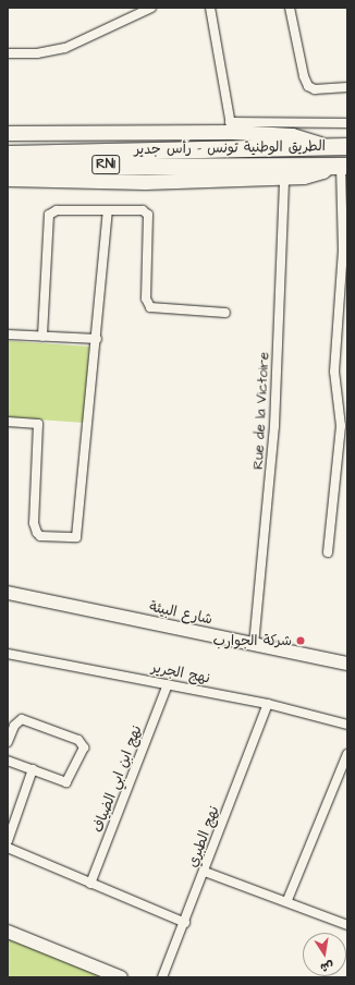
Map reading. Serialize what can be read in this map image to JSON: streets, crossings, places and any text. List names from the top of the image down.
{
  "streets": {
    "highway": ["الطريق الوطنية تونس - رأس جدير", "RN1"],
    "main road": ["شارع البيئة"],
    "street": [
      "Rue de la Victoire",
      "نهج الجرير",
      "نهج ابن ابي الضياف",
      "نهج الطبري"
    ]
  },
  "crossings": [
    ["Rue de la Victoire", "شارع البيئة"],
    ["نهج الجرير", "نهج ابن ابي الضياف"],
    ["نهج الجرير", "نهج الطبري"]
  ],
  "places": ["شركة الجوارب"],
  "north": "bottom"
}
